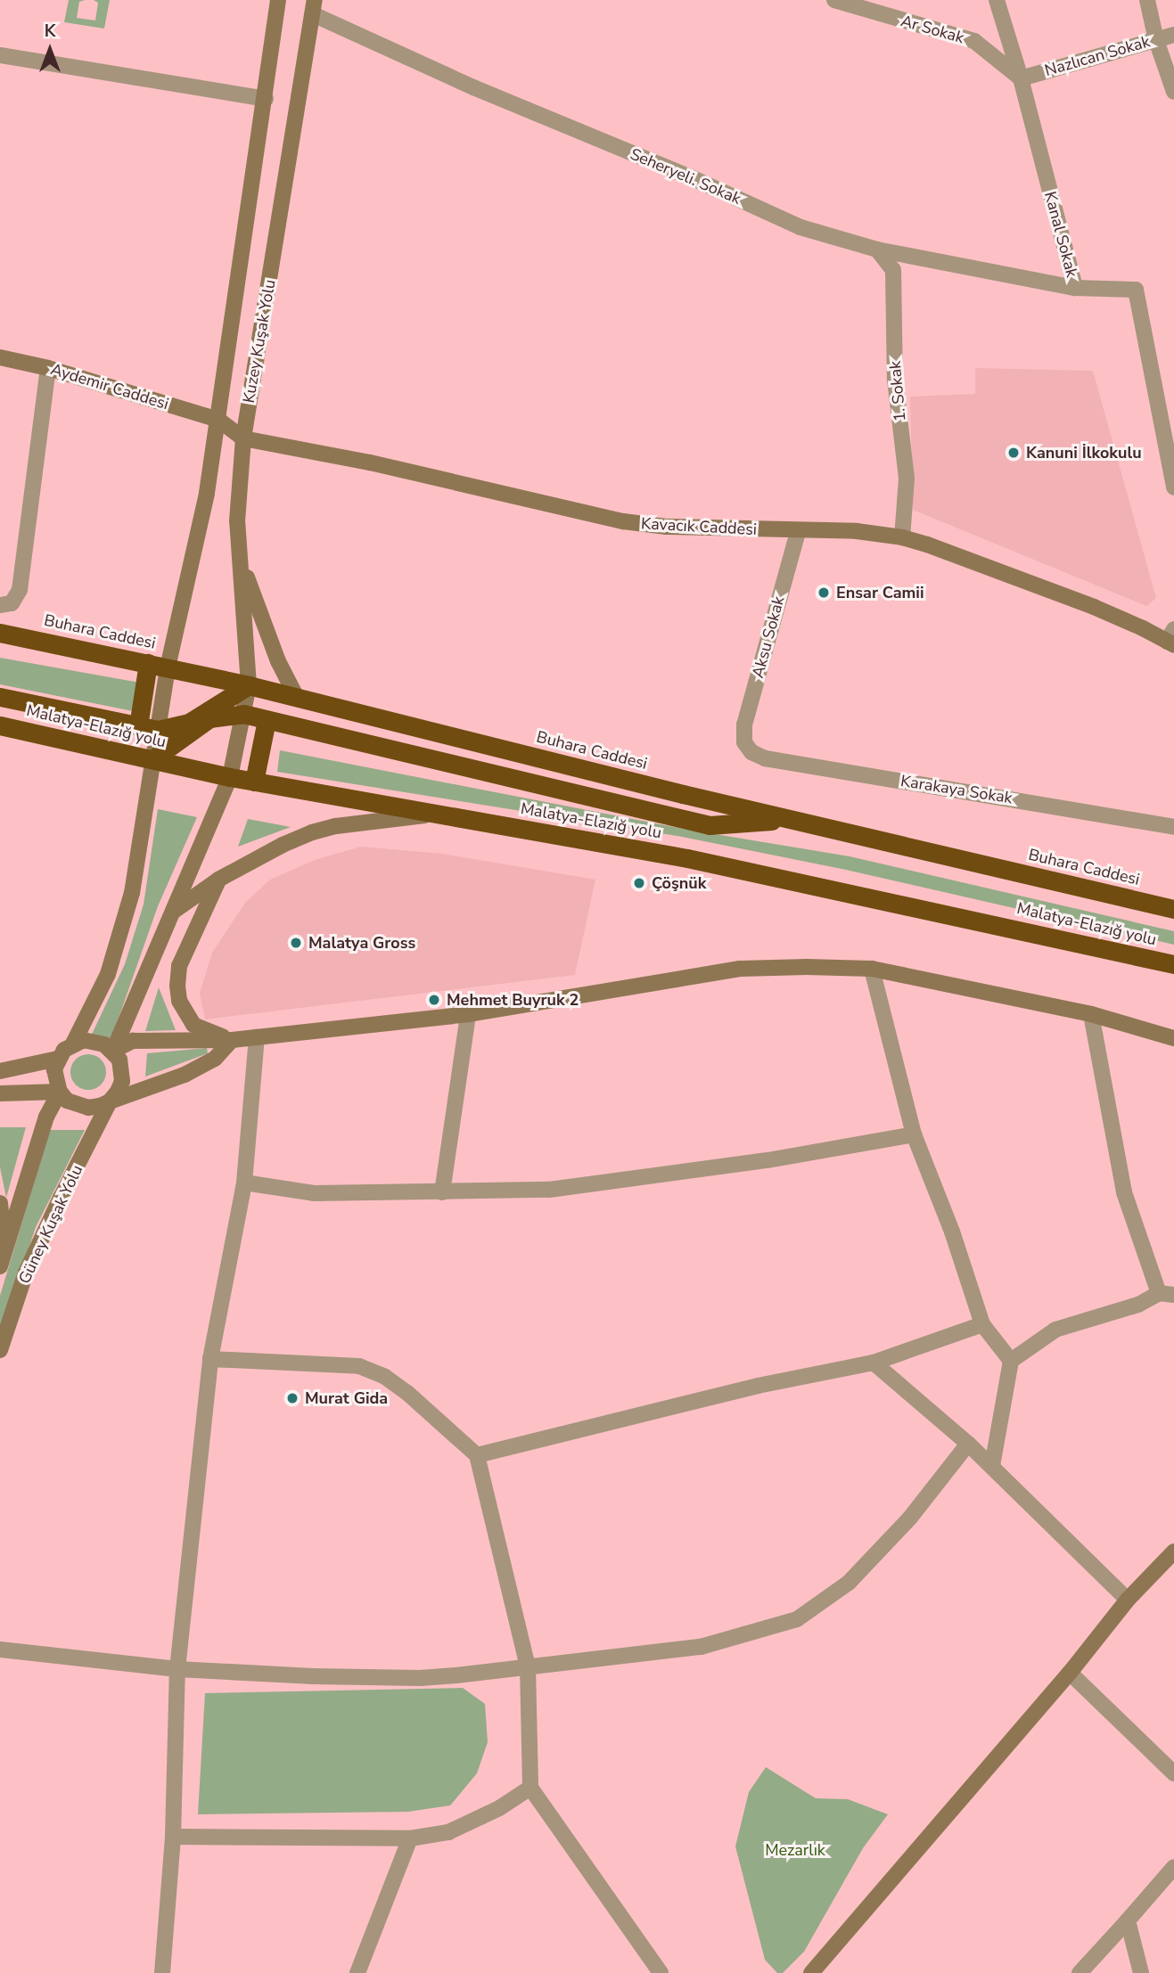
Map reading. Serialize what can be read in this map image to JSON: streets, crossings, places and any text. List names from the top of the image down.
{
  "streets": {
    "highway": ["Buhara Caddesi", "Malatya-Elazığ yolu"],
    "main road": [
      "Kuzey Kuşak Yolu",
      "Aydemir Caddesi",
      "Kavacık Caddesi",
      "Güney Kuşak Yolu"
    ],
    "street": [
      "Ar Sokak",
      "Nazlıcan Sokak",
      "Seheryeli. Sokak",
      "Kanal Sokak",
      "1. Sokak",
      "Aksu Sokak",
      "Karakaya Sokak"
    ]
  },
  "crossings": [
    ["Ar Sokak", "Nazlıcan Sokak"],
    ["Ar Sokak", "Kanal Sokak"],
    ["Nazlıcan Sokak", "Kanal Sokak"],
    ["Seheryeli. Sokak", "Kanal Sokak"],
    ["Seheryeli. Sokak", "Kuzey Kuşak Yolu"],
    ["Seheryeli. Sokak", "1. Sokak"],
    ["Kuzey Kuşak Yolu", "Aydemir Caddesi"],
    ["Kuzey Kuşak Yolu", "Kavacık Caddesi"],
    ["Kuzey Kuşak Yolu", "Buhara Caddesi"],
    ["Kuzey Kuşak Yolu", "Malatya-Elazığ yolu"],
    ["Kuzey Kuşak Yolu", "Güney Kuşak Yolu"],
    ["Aydemir Caddesi", "Kavacık Caddesi"],
    ["1. Sokak", "Kavacık Caddesi"],
    ["Kavacık Caddesi", "Aksu Sokak"],
    ["Aksu Sokak", "Karakaya Sokak"]
  ],
  "parks": ["Mezarlık"],
  "places": [
    "Kanuni İlkokulu",
    "Ensar Camii",
    "Çöşnük",
    "Malatya Gross",
    "Mehmet Buyruk 2",
    "Murat Gida"
  ],
  "north": "top"
}
